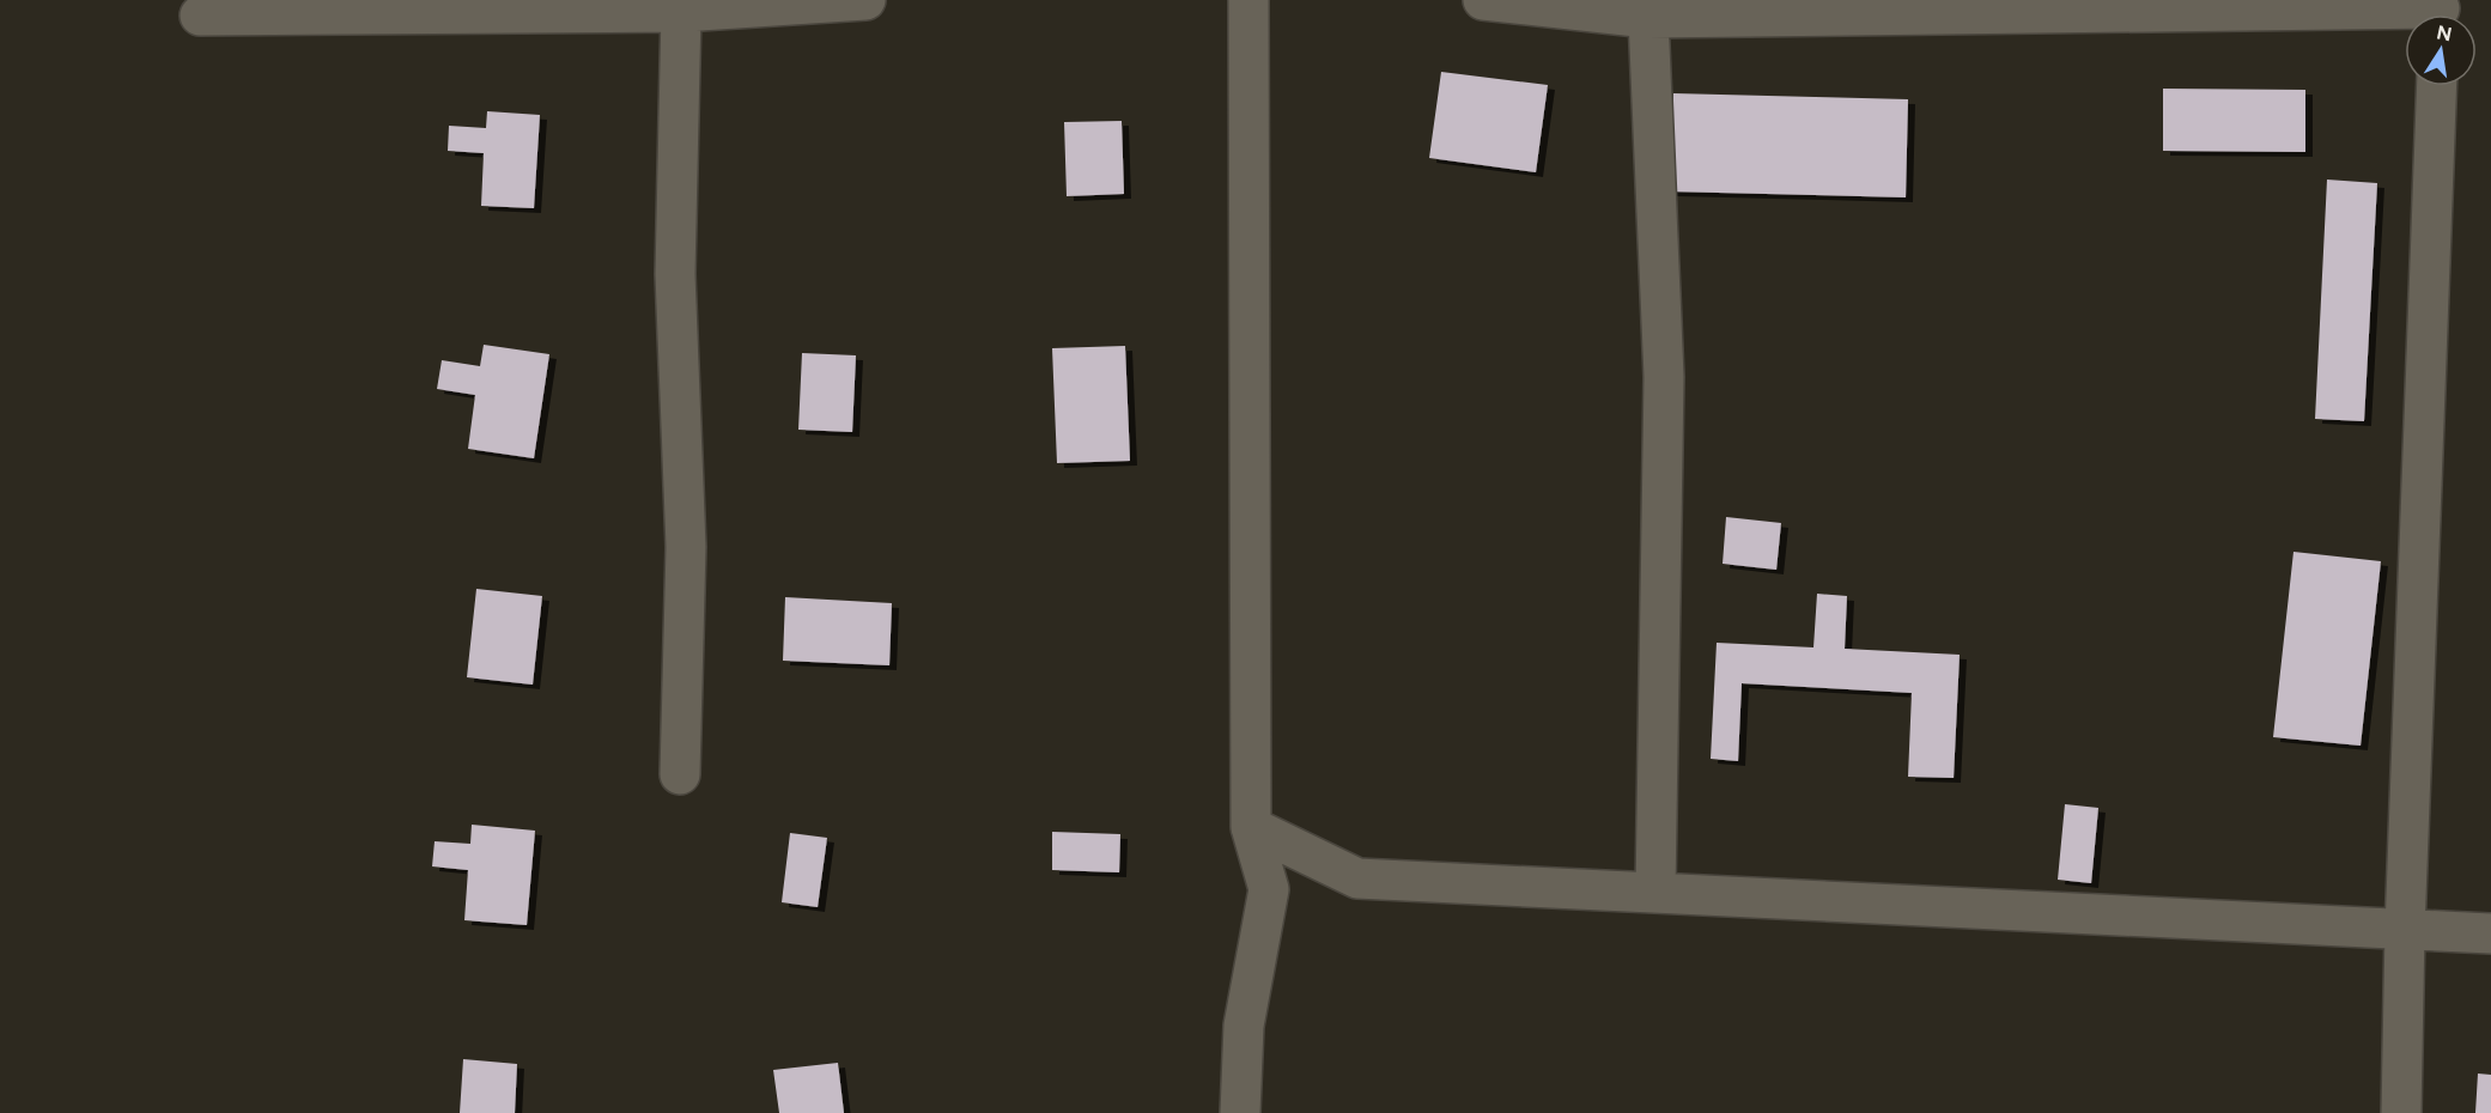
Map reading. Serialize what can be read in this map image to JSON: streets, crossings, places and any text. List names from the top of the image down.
{
  "north": "top"
}
